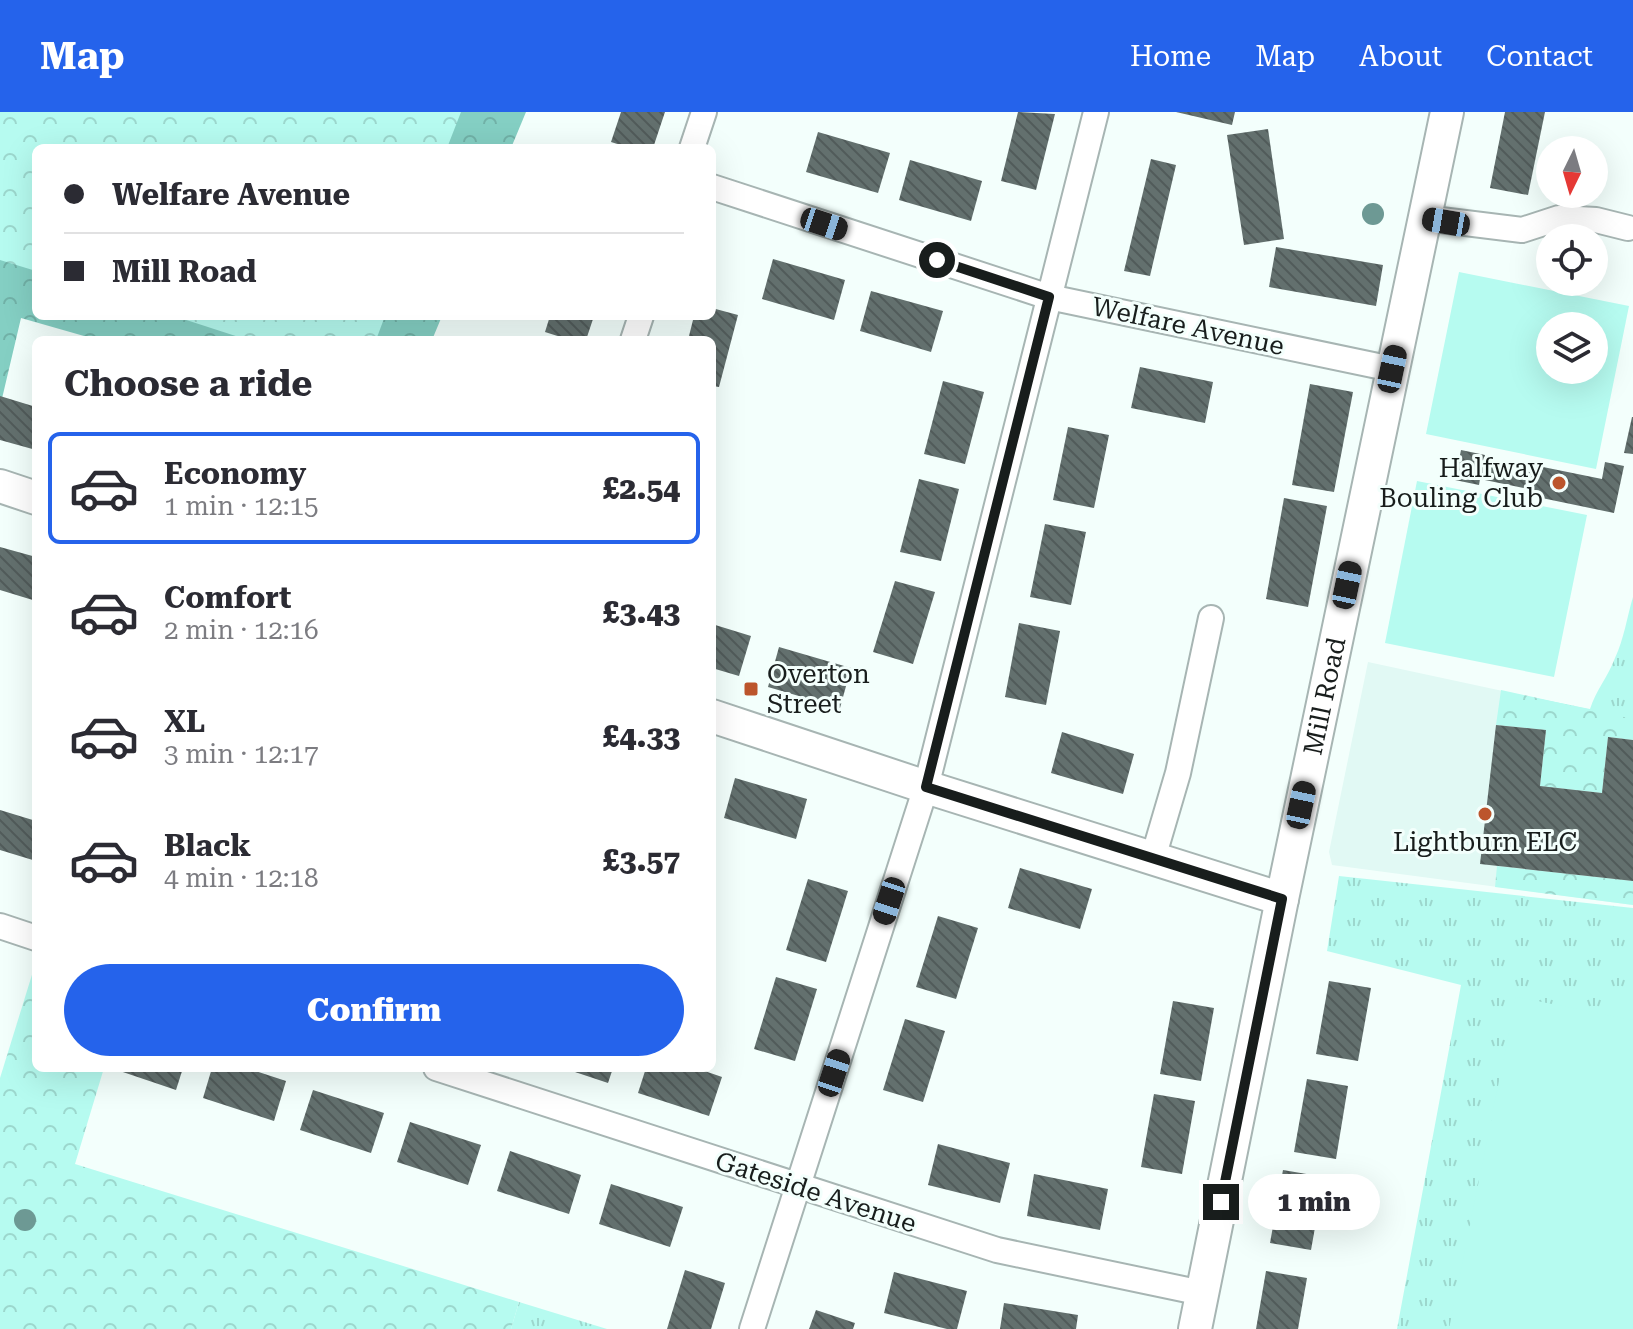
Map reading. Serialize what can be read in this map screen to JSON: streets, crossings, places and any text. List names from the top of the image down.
{
  "streets": {
    "street": ["Welfare Avenue", "Mill Road", "Gateside Avenue"]
  },
  "crossings": [
    ["Welfare Avenue", "Mill Road"],
    ["Mill Road", "Gateside Avenue"]
  ],
  "places": {
    "other": ["Halfway Bouling Club", "Lightburn ELC"],
    "transit": ["Overton Street"]
  },
  "north": "bottom",
  "page": {
    "header": "Map",
    "nav": [
      "Home",
      "Map",
      "About",
      "Contact"
    ],
    "banner": ["Welfare Avenue", "Mill Road"],
    "heading": "Choose a ride",
    "list": [
      {
        "name": "Economy",
        "note": "1 min · 12:15",
        "value": "£2.54"
      },
      {
        "name": "Comfort",
        "note": "2 min · 12:16",
        "value": "£3.43"
      },
      {
        "name": "XL",
        "note": "3 min · 12:17",
        "value": "£4.33"
      },
      {
        "name": "Black",
        "note": "4 min · 12:18",
        "value": "£3.57"
      }
    ],
    "buttons": "Confirm",
    "bubble": "1 min"
  }
}
